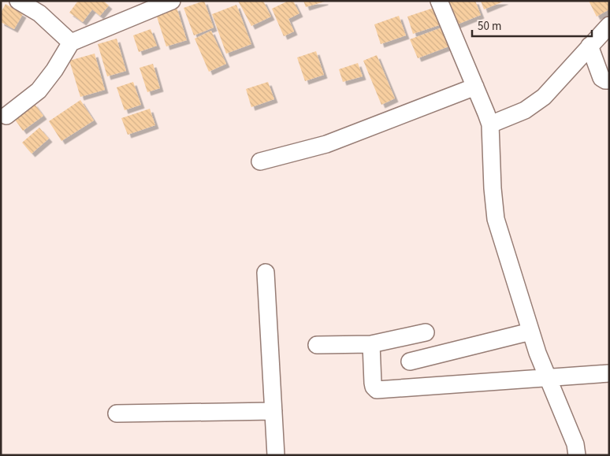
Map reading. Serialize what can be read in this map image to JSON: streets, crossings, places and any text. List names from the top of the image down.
{
  "scale_bar": "50 m"
}
